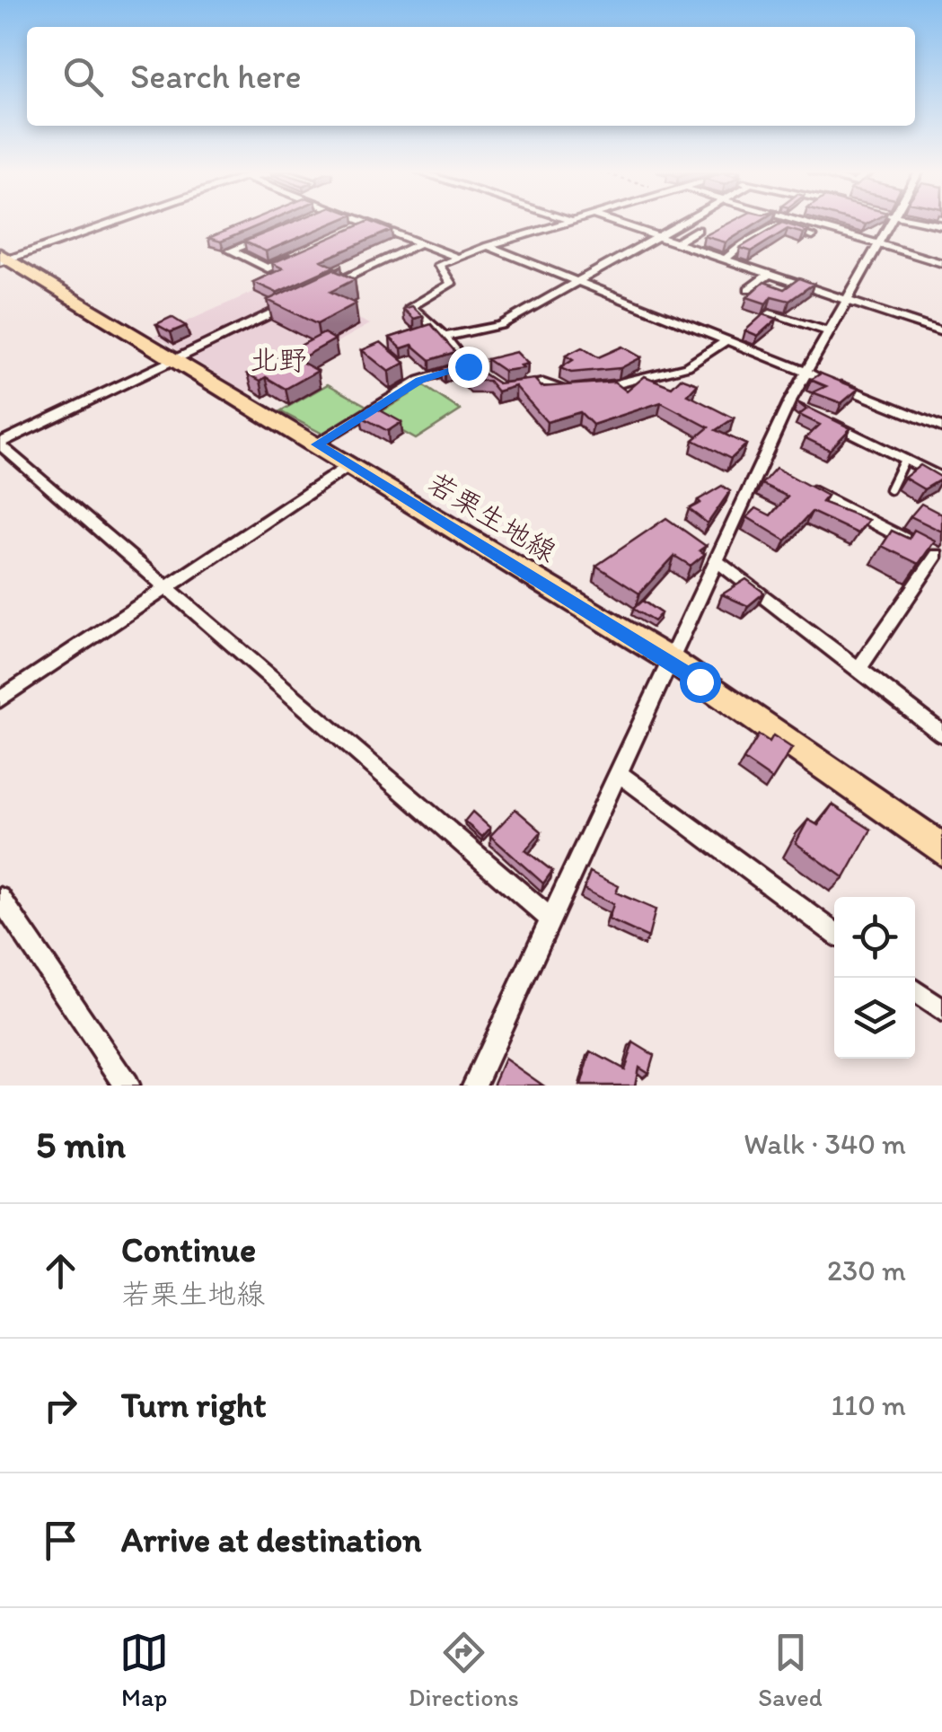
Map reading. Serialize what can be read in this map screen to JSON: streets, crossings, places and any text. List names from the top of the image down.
{
  "streets": {
    "main road": ["若栗生地線"]
  },
  "districts": ["北野"],
  "page": {
    "search": "Search here",
    "heading": ["5 min", "Walk · 340 m"],
    "list": [
      ["Continue", "若栗生地線", "230 m"],
      ["Turn right", "110 m"],
      "Arrive at destination"
    ],
    "nav": ["Map", "Directions", "Saved"]
  }
}
